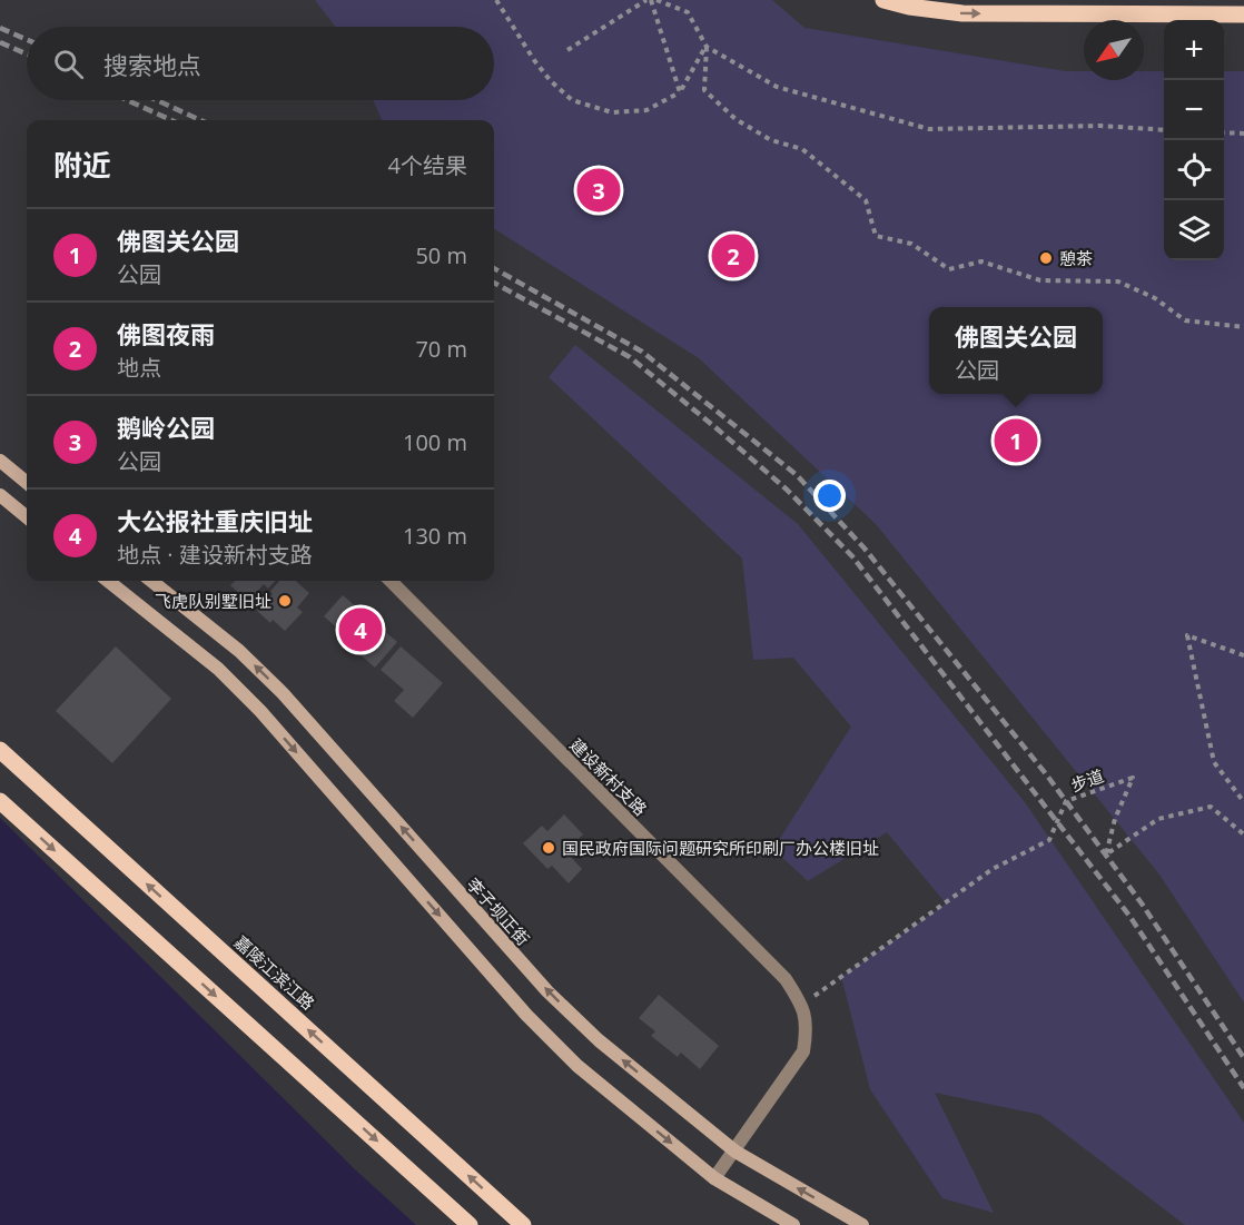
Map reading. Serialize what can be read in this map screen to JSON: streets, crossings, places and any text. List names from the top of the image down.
{
  "streets": {
    "main road": ["李子坝正街", "嘉陵江滨江路"],
    "street": ["建设新村支路"],
    "path": ["步道"]
  },
  "crossings": [
    ["建设新村支路", "步道"],
    ["建设新村支路", "李子坝正街"]
  ],
  "places": ["憩茶", "飞虎队别墅旧址", "国民政府国际问题研究所印刷厂办公楼旧址"],
  "north": "bottom left",
  "page": {
    "map_buttons": ["+", "−"],
    "search": "搜索地点",
    "heading": ["附近", "4个结果"],
    "pins": [
      "3",
      "2",
      "1",
      "4"
    ],
    "list": [
      {
        "mark": "1",
        "name": "佛图关公园",
        "note": "公园",
        "value": "50 m"
      },
      {
        "mark": "2",
        "name": "佛图夜雨",
        "note": "地点",
        "value": "70 m"
      },
      {
        "mark": "3",
        "name": "鹅岭公园",
        "note": "公园",
        "value": "100 m"
      },
      {
        "mark": "4",
        "name": "大公报社重庆旧址",
        "note": "地点 · 建设新村支路",
        "value": "130 m"
      }
    ],
    "popup": ["佛图关公园", "公园"]
  }
}
